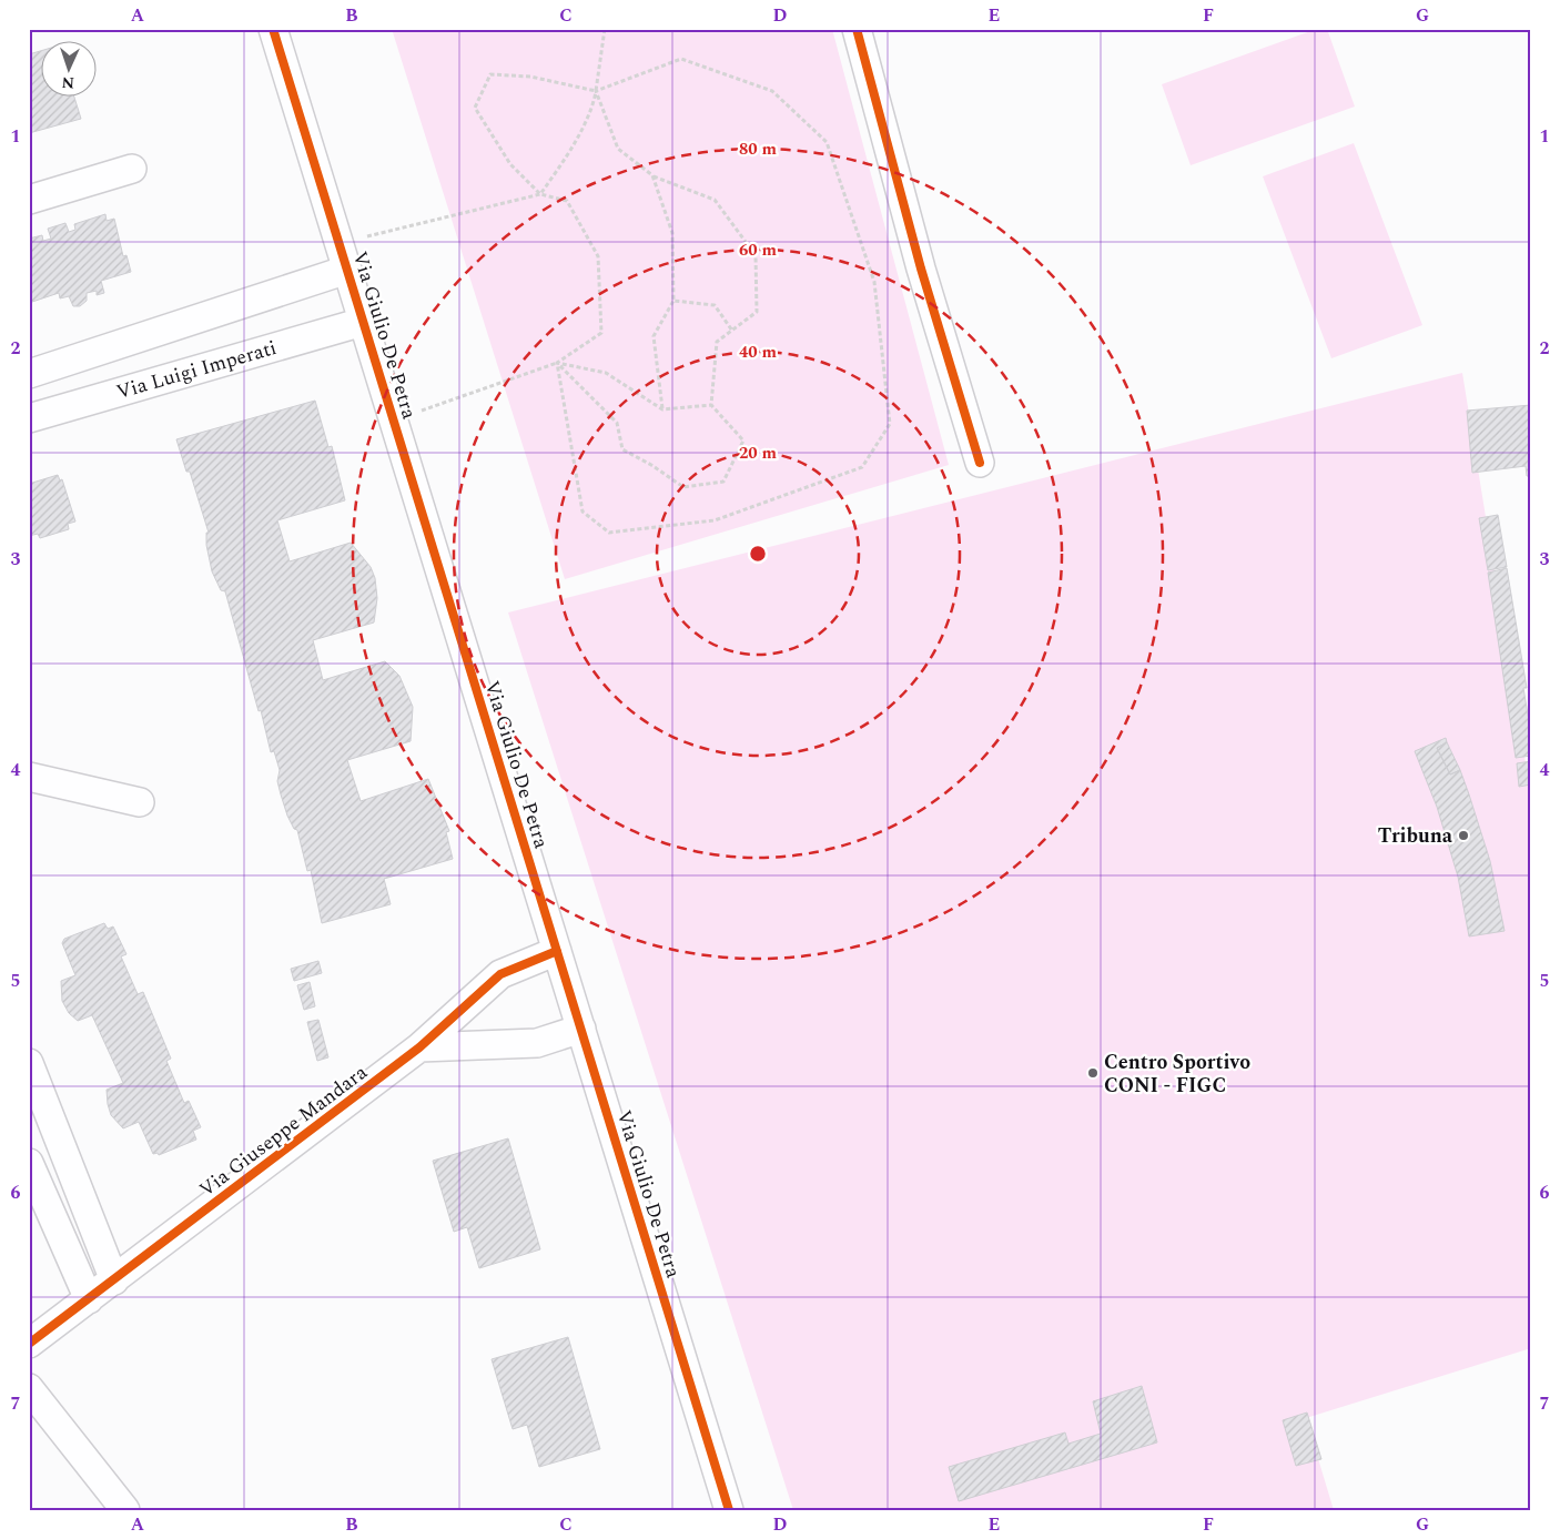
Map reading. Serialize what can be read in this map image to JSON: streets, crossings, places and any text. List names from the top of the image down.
{
  "streets": {
    "street": ["Via Giulio De Petra", "Via Luigi Imperati", "Via Giuseppe Mandara"]
  },
  "crossings": [
    ["Via Giulio De Petra", "Via Luigi Imperati"],
    ["Via Giulio De Petra", "Via Giuseppe Mandara"]
  ],
  "places": ["Tribuna", "Centro Sportivo CONI - FIGC"],
  "north": "bottom",
  "grid": {
    "columns": [
      "A",
      "B",
      "C",
      "D",
      "E",
      "F",
      "G"
    ],
    "rows": [
      "1",
      "2",
      "3",
      "4",
      "5",
      "6",
      "7"
    ]
  },
  "rings": [
    "80 m",
    "60 m",
    "40 m",
    "20 m"
  ]
}
